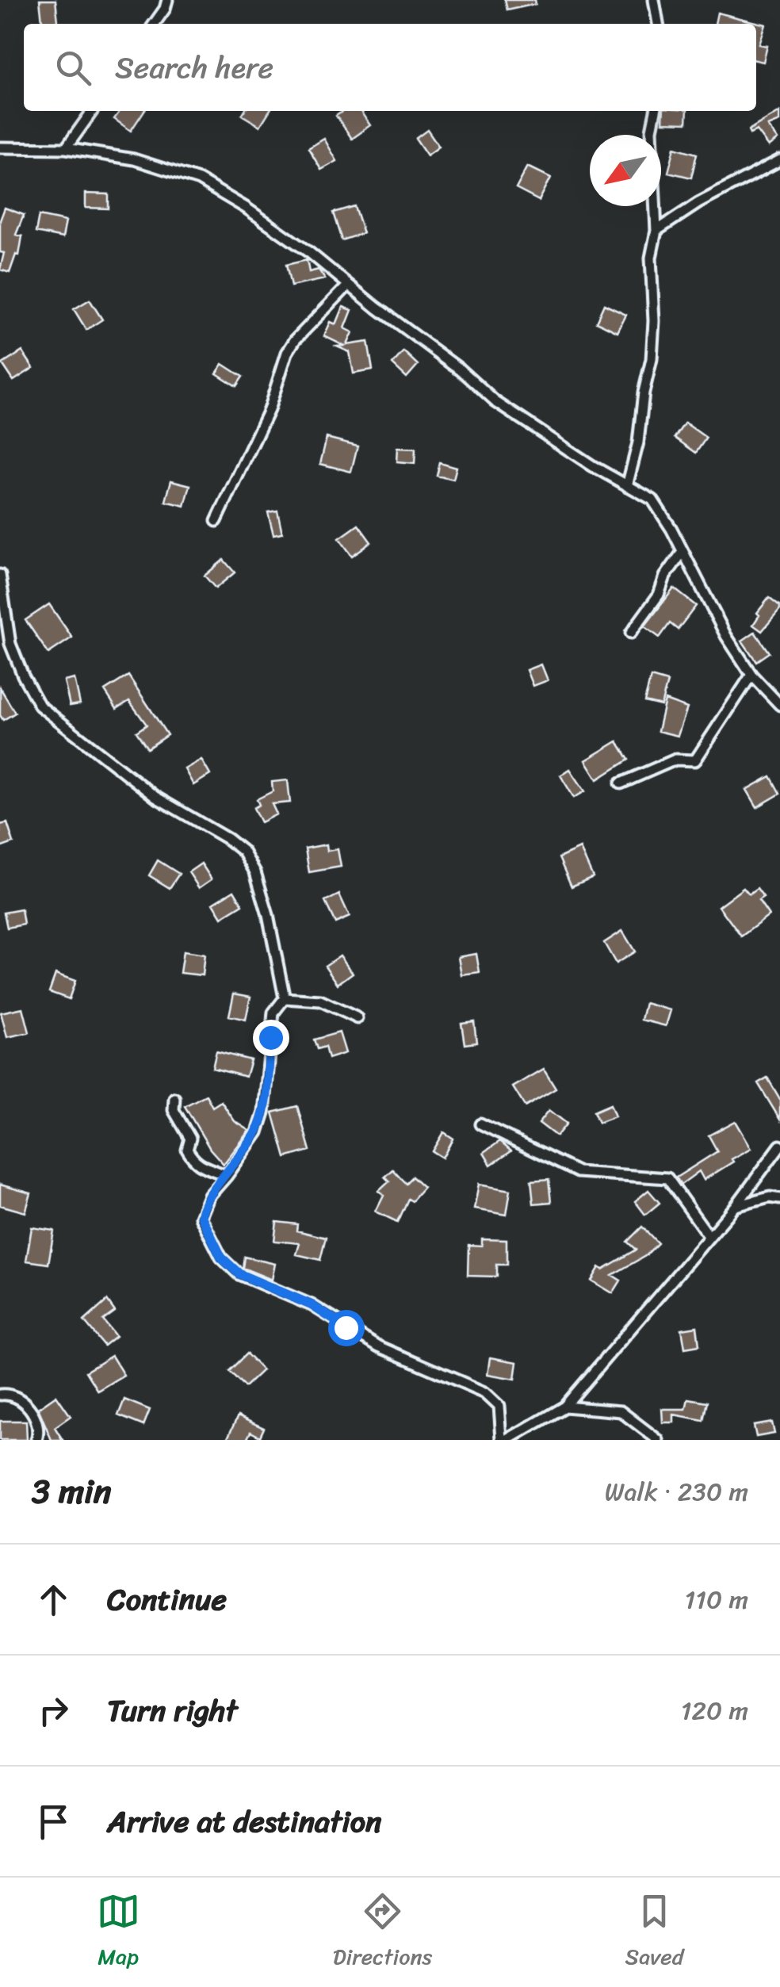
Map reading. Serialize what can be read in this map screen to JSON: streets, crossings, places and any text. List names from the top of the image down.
{
  "north": "bottom left",
  "page": {
    "search": "Search here",
    "heading": ["3 min", "Walk · 230 m"],
    "list": [
      ["Continue", "110 m"],
      ["Turn right", "120 m"],
      "Arrive at destination"
    ],
    "nav": ["Map", "Directions", "Saved"]
  }
}
